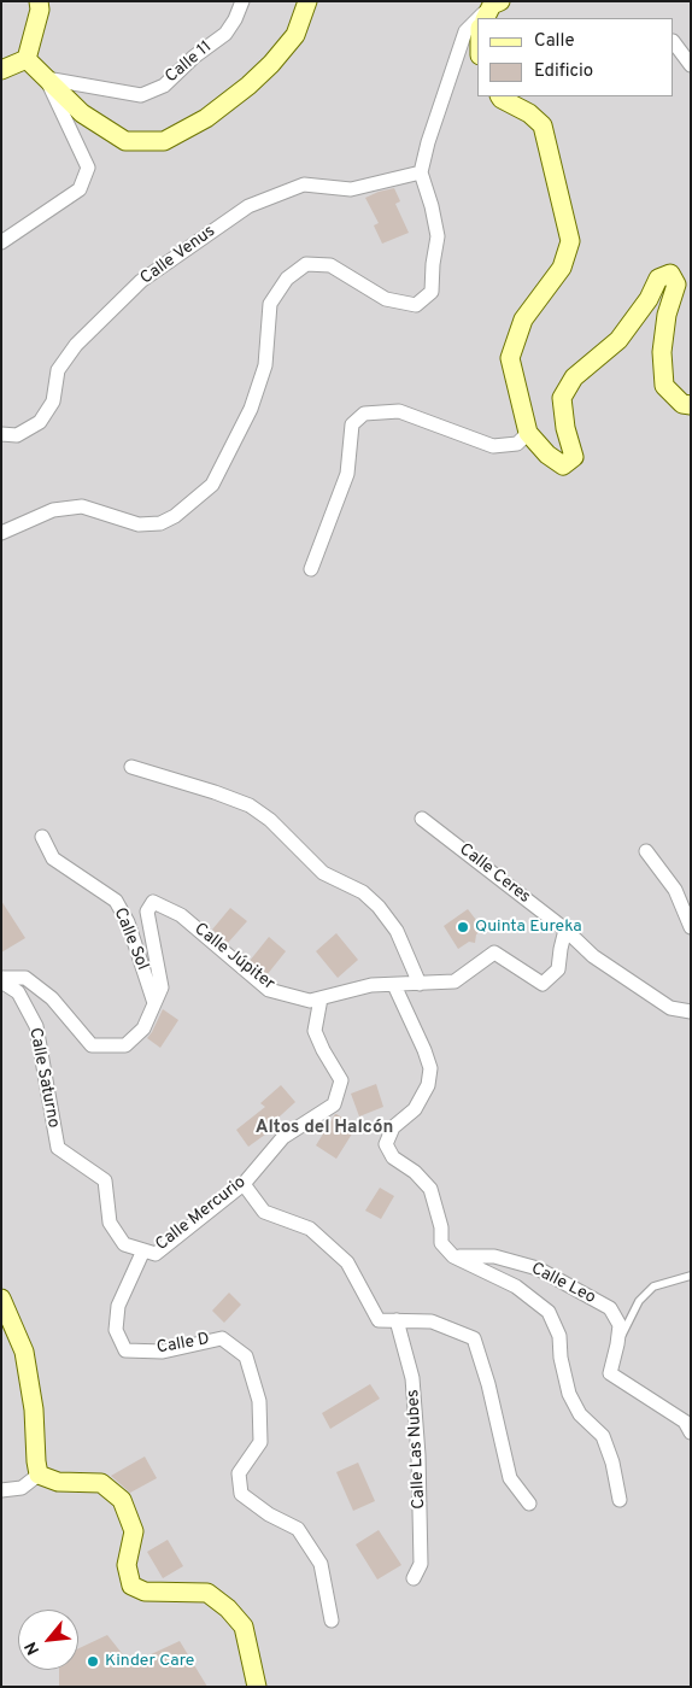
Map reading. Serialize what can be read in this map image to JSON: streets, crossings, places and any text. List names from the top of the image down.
{
  "streets": {
    "street": [
      "Calle 11",
      "Calle Venus",
      "Calle Ceres",
      "Calle Sol",
      "Calle Júpiter",
      "Calle Saturno",
      "Calle Mercurio",
      "Calle Leo",
      "Calle D",
      "Calle Las Nubes"
    ]
  },
  "crossings": [
    ["Calle Ceres", "Calle Júpiter"],
    ["Calle Sol", "Calle Júpiter"],
    ["Calle Júpiter", "Calle Saturno"],
    ["Calle Júpiter", "Calle Mercurio"],
    ["Calle Saturno", "Calle Mercurio"],
    ["Calle Saturno", "Calle D"],
    ["Calle Mercurio", "Calle D"]
  ],
  "districts": ["Altos del Halcón"],
  "places": ["Quinta Eureka", "Kinder Care"],
  "legend": ["Calle", "Edificio"],
  "north": "bottom left"
}
